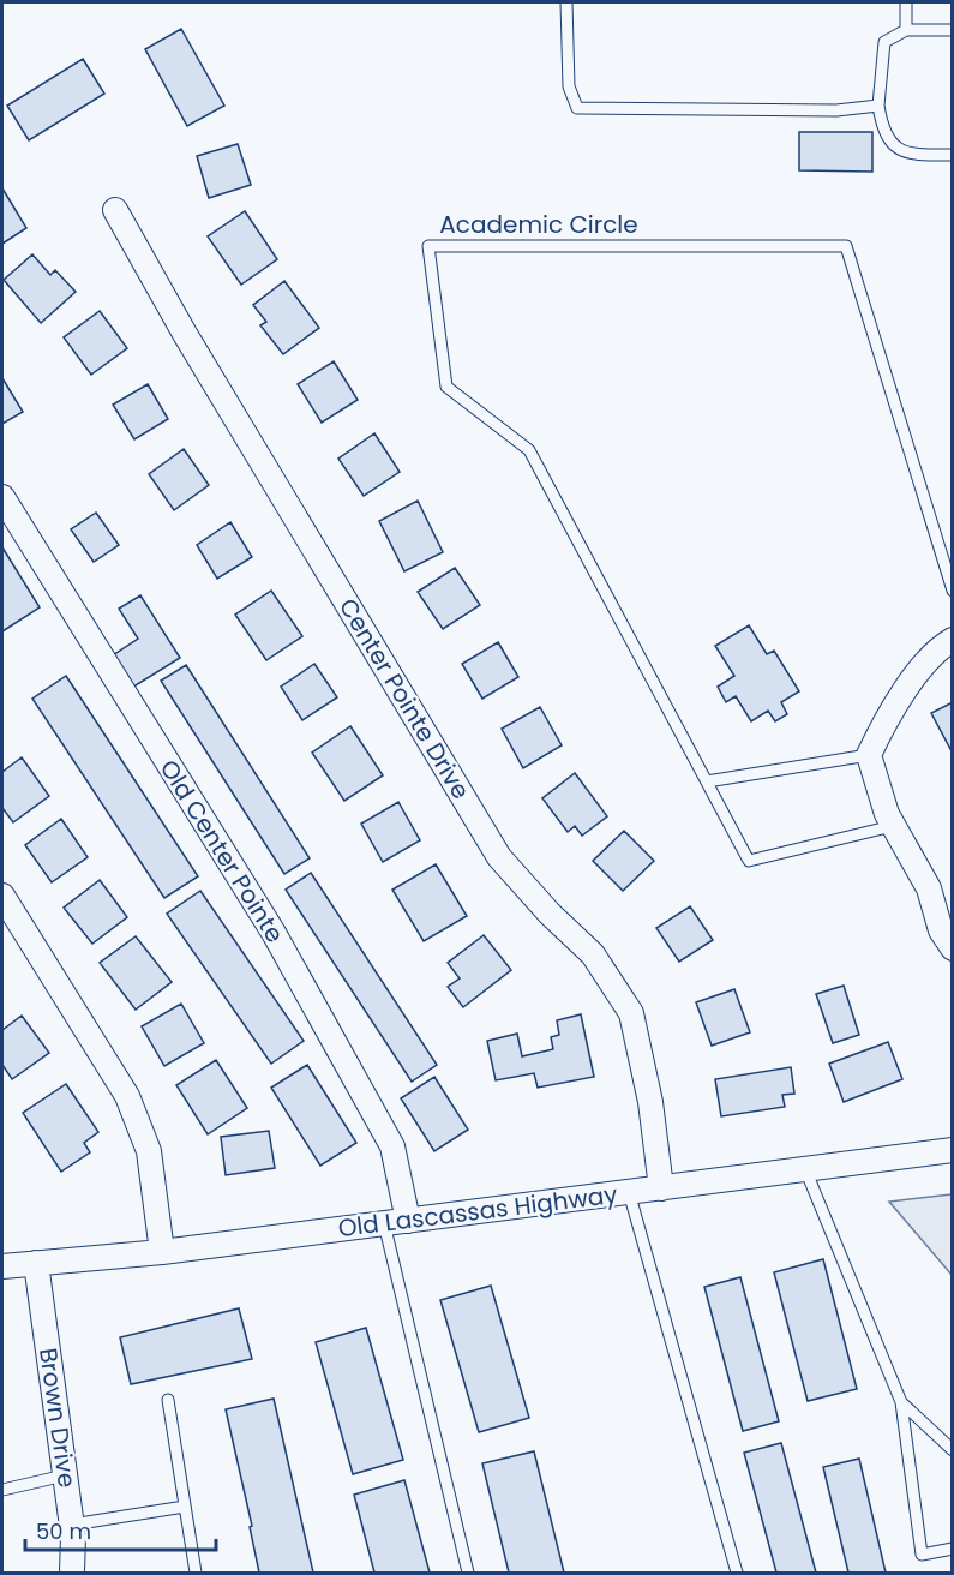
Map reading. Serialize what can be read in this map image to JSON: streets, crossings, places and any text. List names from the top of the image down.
{
  "streets": {
    "street": [
      "Center Pointe Drive",
      "Old Center Pointe",
      "Old Lascassas Highway",
      "Brown Drive"
    ],
    "lane": ["Academic Circle"]
  },
  "crossings": [
    ["Center Pointe Drive", "Old Lascassas Highway"],
    ["Old Center Pointe", "Old Lascassas Highway"],
    ["Old Lascassas Highway", "Brown Drive"]
  ],
  "scale_bar": "50 m"
}
